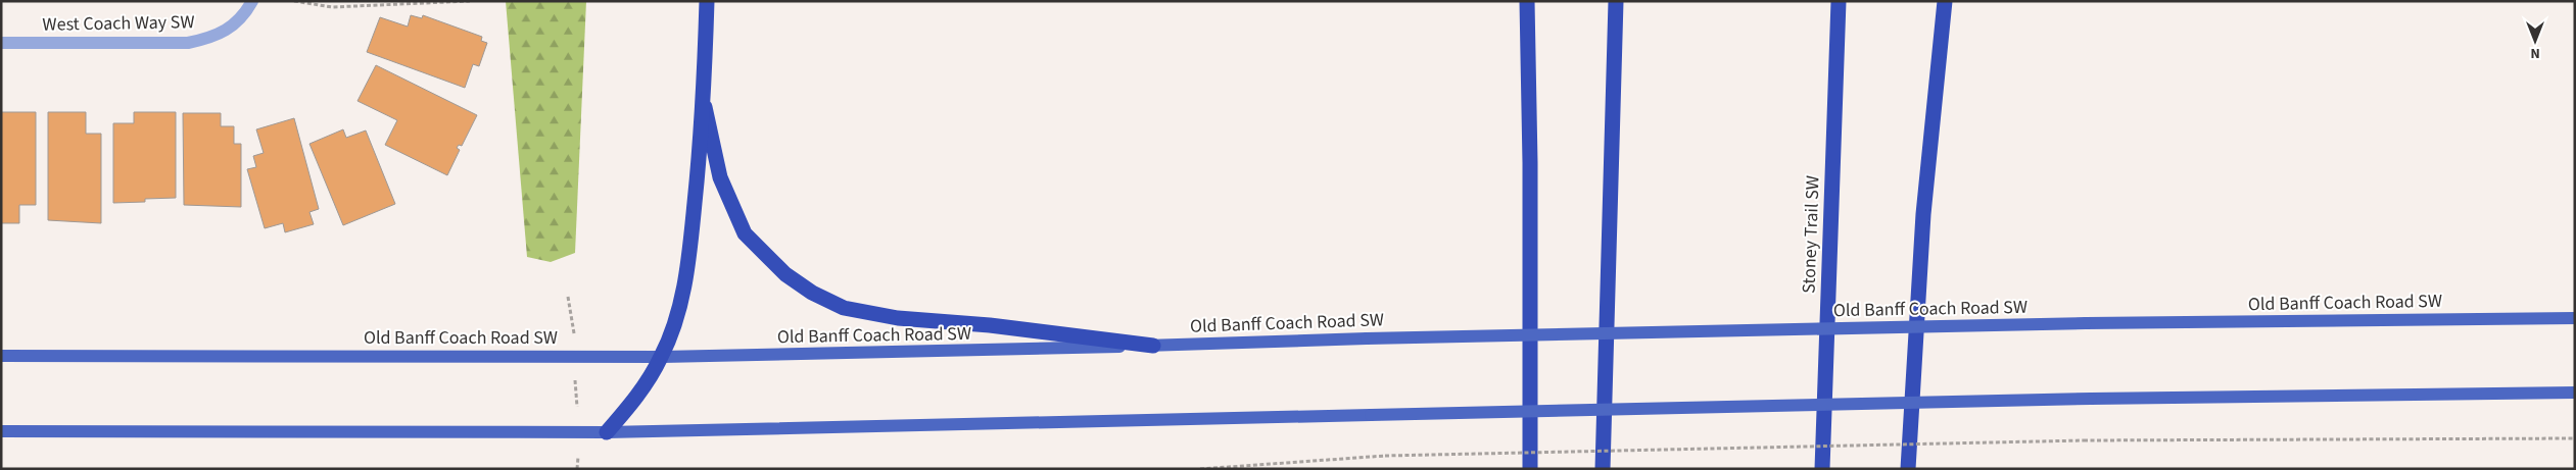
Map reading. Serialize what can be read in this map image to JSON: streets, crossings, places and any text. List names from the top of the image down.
{
  "streets": {
    "highway": ["Stoney Trail SW"],
    "main road": ["Old Banff Coach Road SW"],
    "street": ["West Coach Way SW"]
  },
  "north": "bottom"
}
